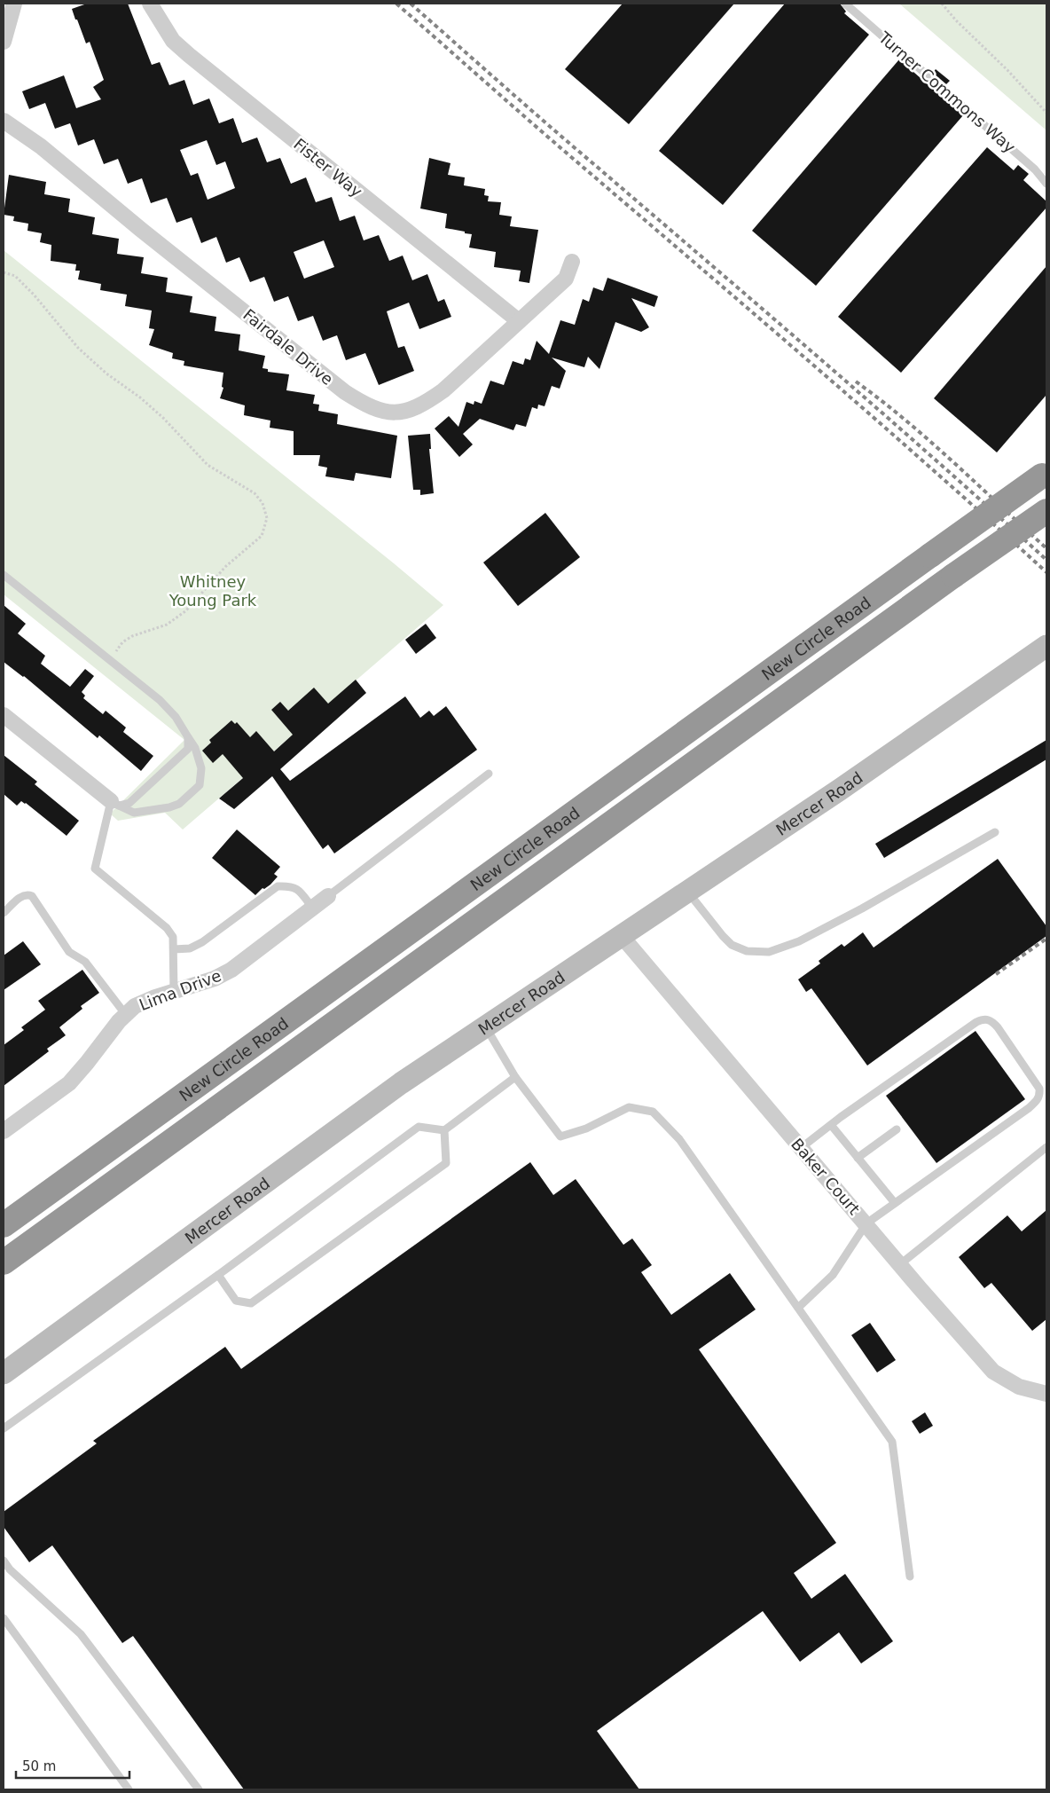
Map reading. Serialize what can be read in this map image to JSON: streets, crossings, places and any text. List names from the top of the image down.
{
  "streets": {
    "highway": ["New Circle Road"],
    "street": [
      "Fister Way",
      "Fairdale Drive",
      "Mercer Road",
      "Lima Drive",
      "Baker Court"
    ],
    "lane": ["Turner Commons Way"]
  },
  "crossings": [
    ["Fister Way", "Fairdale Drive"],
    ["Mercer Road", "Baker Court"]
  ],
  "parks": ["Whitney Young Park"],
  "scale_bar": "50 m"
}
